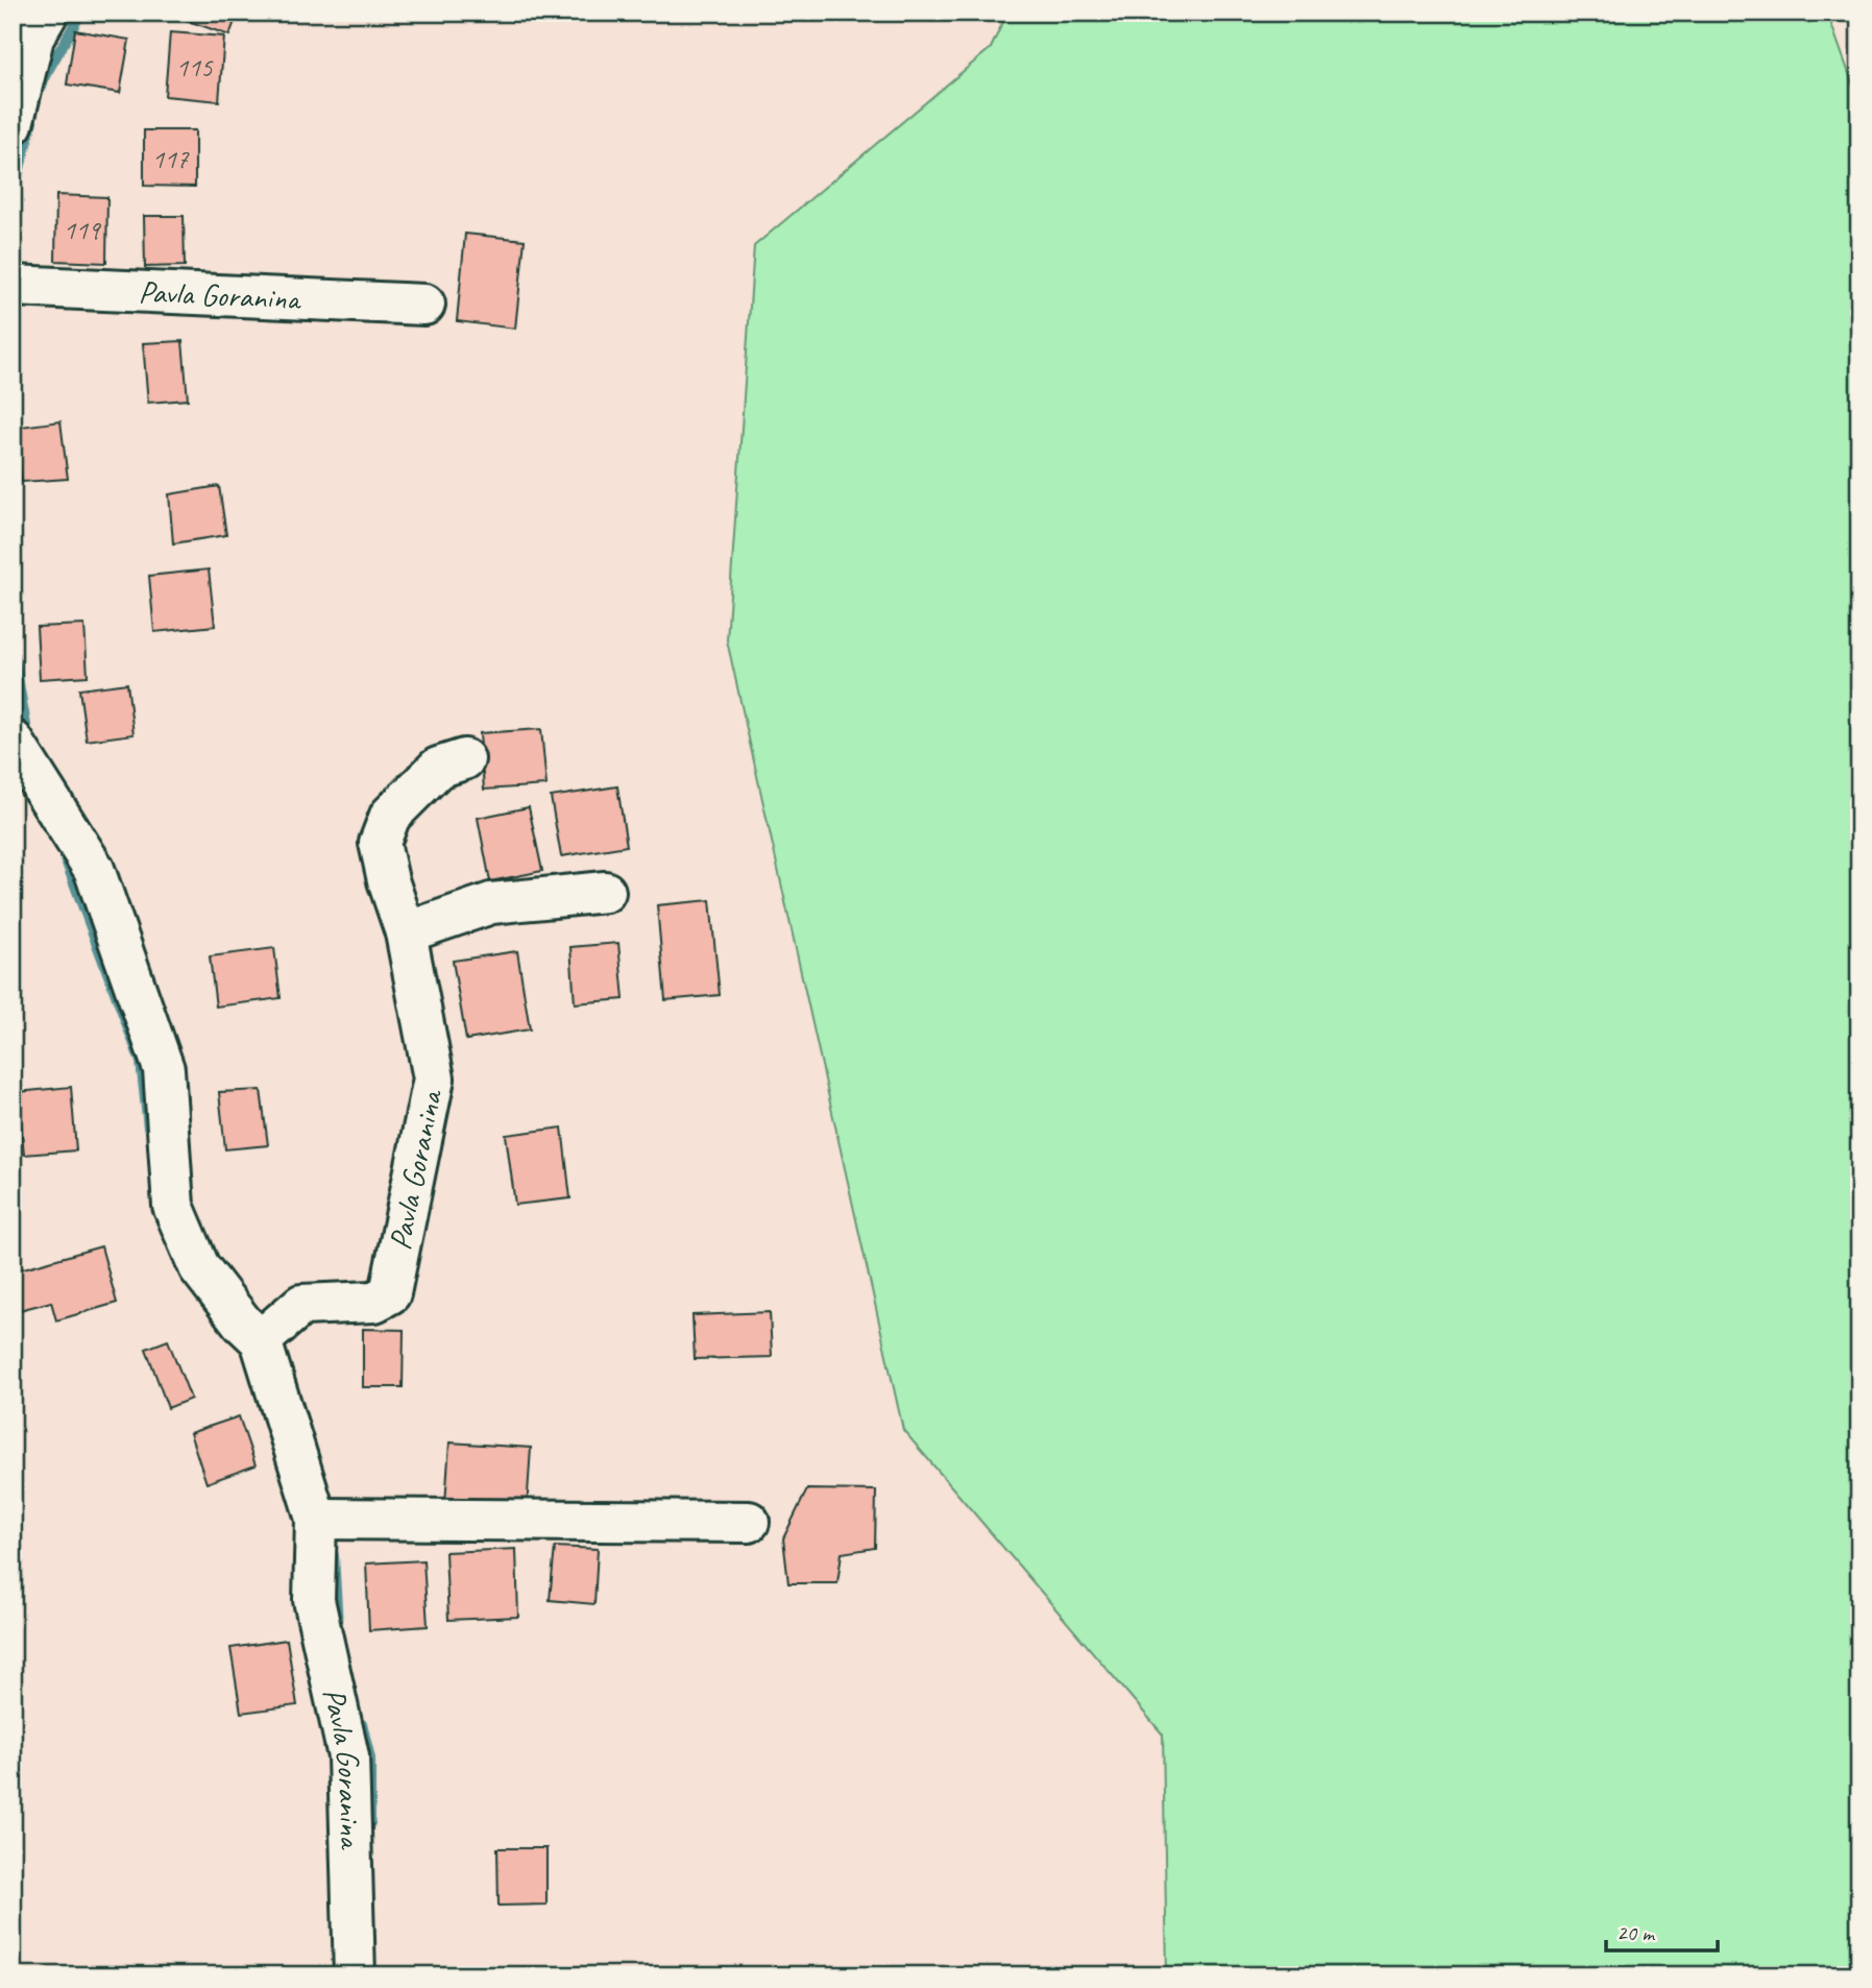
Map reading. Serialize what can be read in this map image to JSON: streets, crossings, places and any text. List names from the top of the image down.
{
  "streets": {
    "street": ["Pavla Goranina"]
  },
  "house_numbers": ["115", "117", "119"],
  "scale_bar": "20 m"
}
